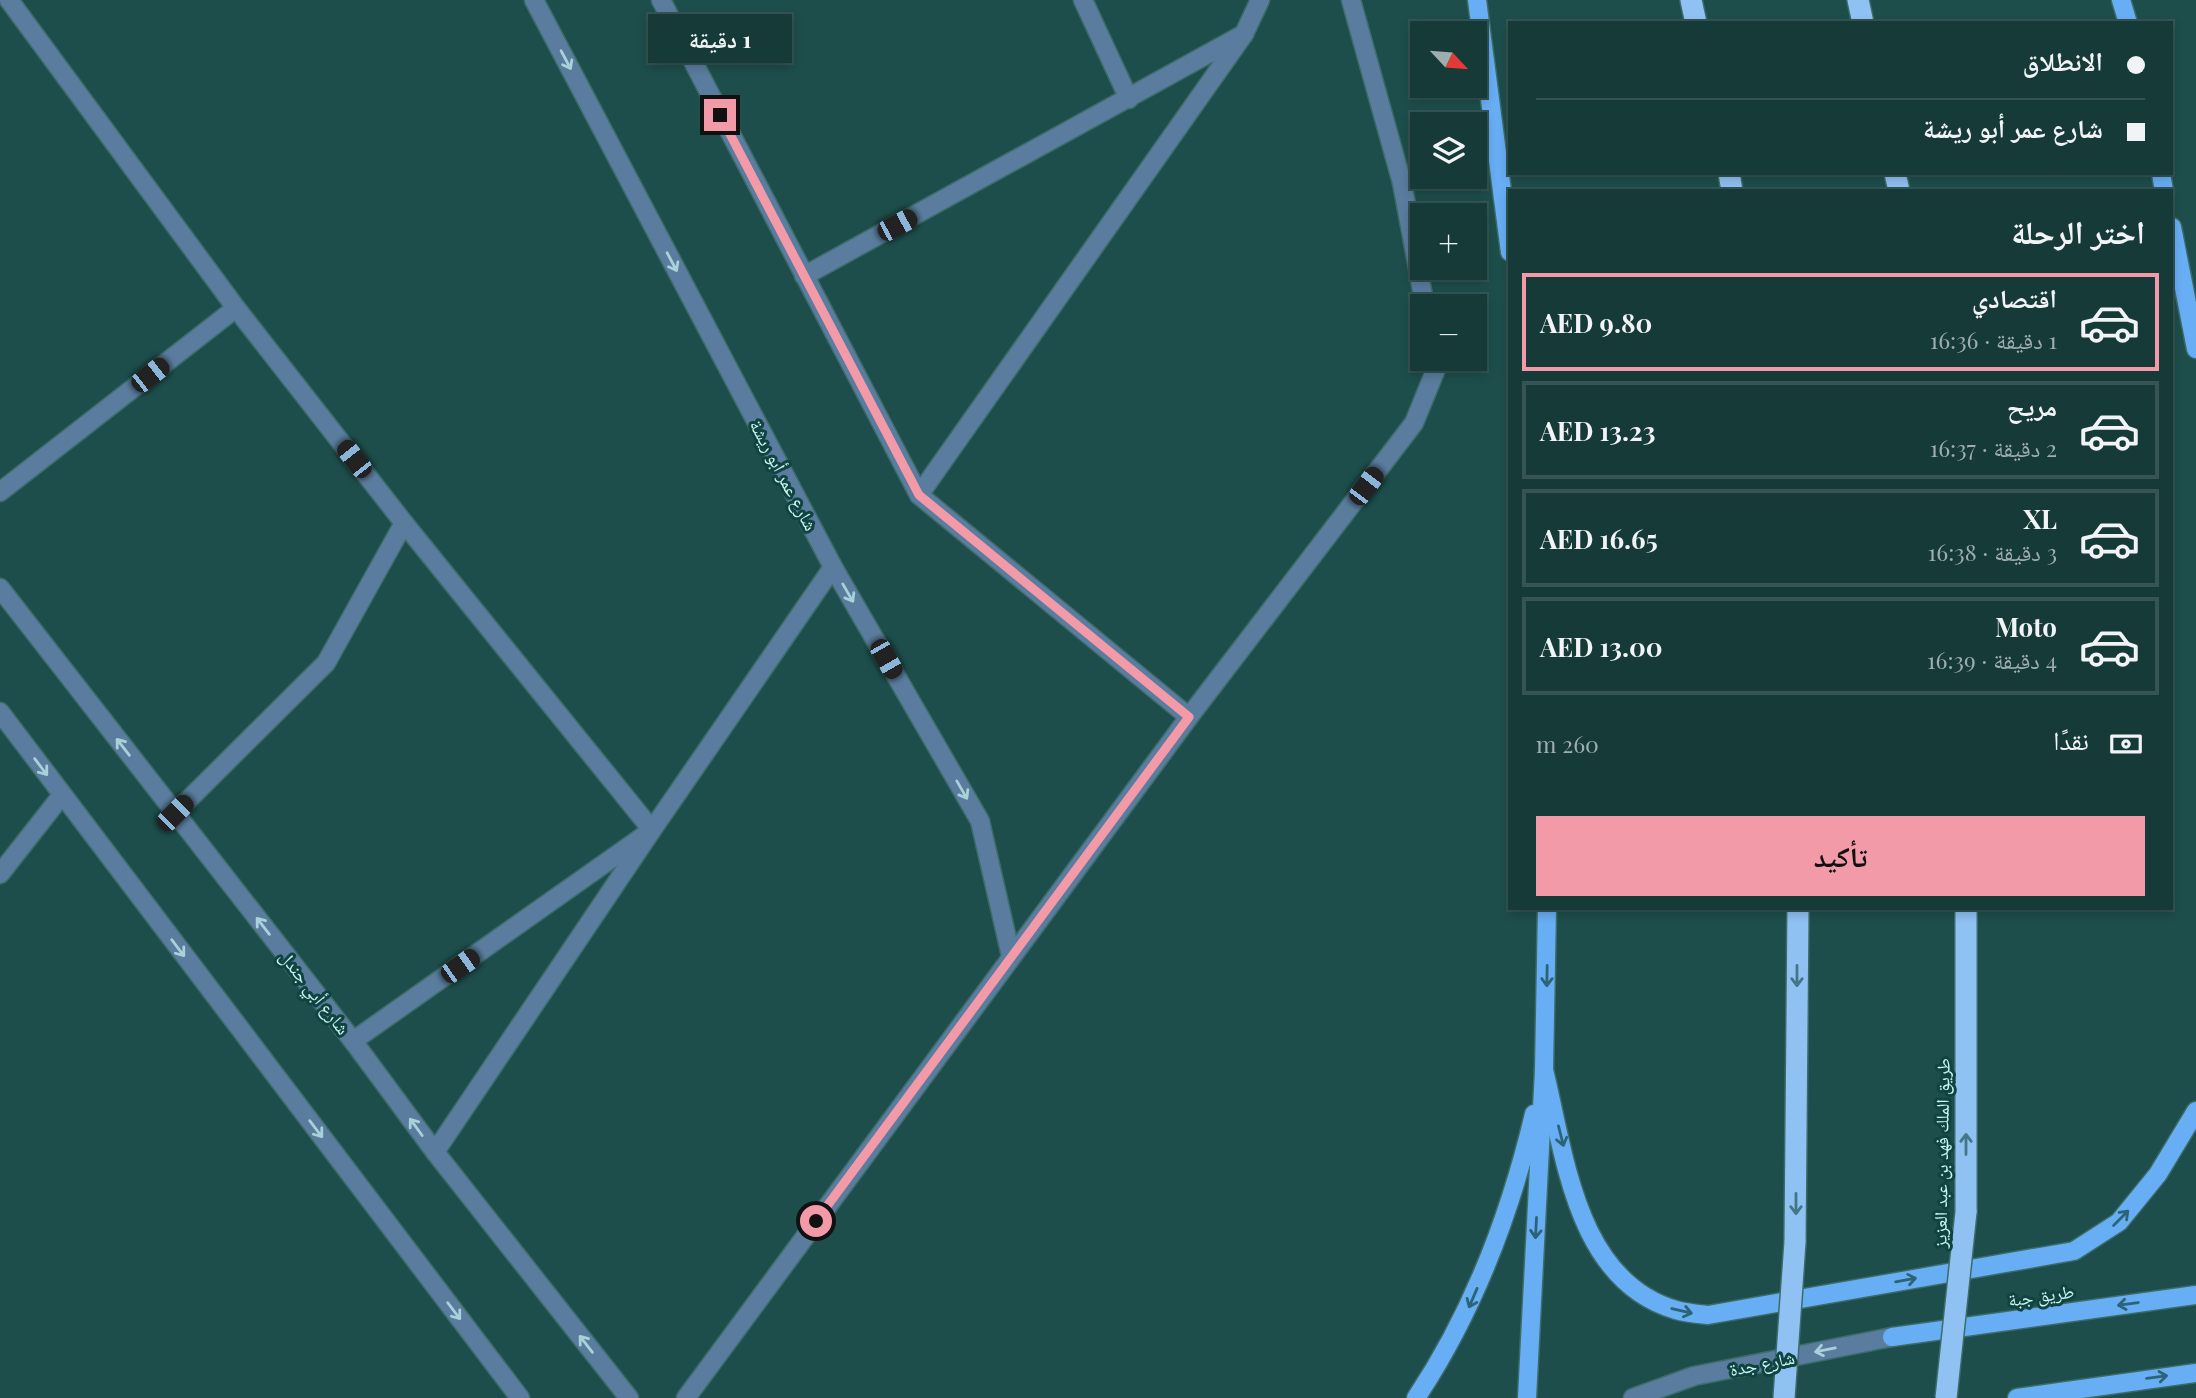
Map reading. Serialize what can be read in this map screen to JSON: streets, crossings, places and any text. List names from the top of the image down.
{
  "streets": {
    "highway": ["طريق الملك فهد بن عبد العزيز"],
    "main road": ["طريق جبة"],
    "street": ["شارع عمر أبو ريشة", "شارع أبي جندل", "شارع جدة"]
  },
  "crossings": [
    ["طريق جبة", "شارع جدة"]
  ],
  "one_way": ["شارع جدة"],
  "north": "bottom right",
  "page": {
    "bubble": "1 دقيقة",
    "map_buttons": ["+", "−"],
    "banner": ["الانطلاق", "شارع عمر أبو ريشة"],
    "heading": "اختر الرحلة",
    "list": [
      {
        "name": "اقتصادي",
        "note": "1 دقيقة · 16:36",
        "value": "AED 9.80"
      },
      {
        "name": "مريح",
        "note": "2 دقيقة · 16:37",
        "value": "AED 13.23"
      },
      {
        "name": "XL",
        "note": "3 دقيقة · 16:38",
        "value": "AED 16.65"
      },
      {
        "name": "Moto",
        "note": "4 دقيقة · 16:39",
        "value": "AED 13.00"
      }
    ],
    "pay": ["نقدًا", "260 m"],
    "buttons": "تأكيد"
  }
}
